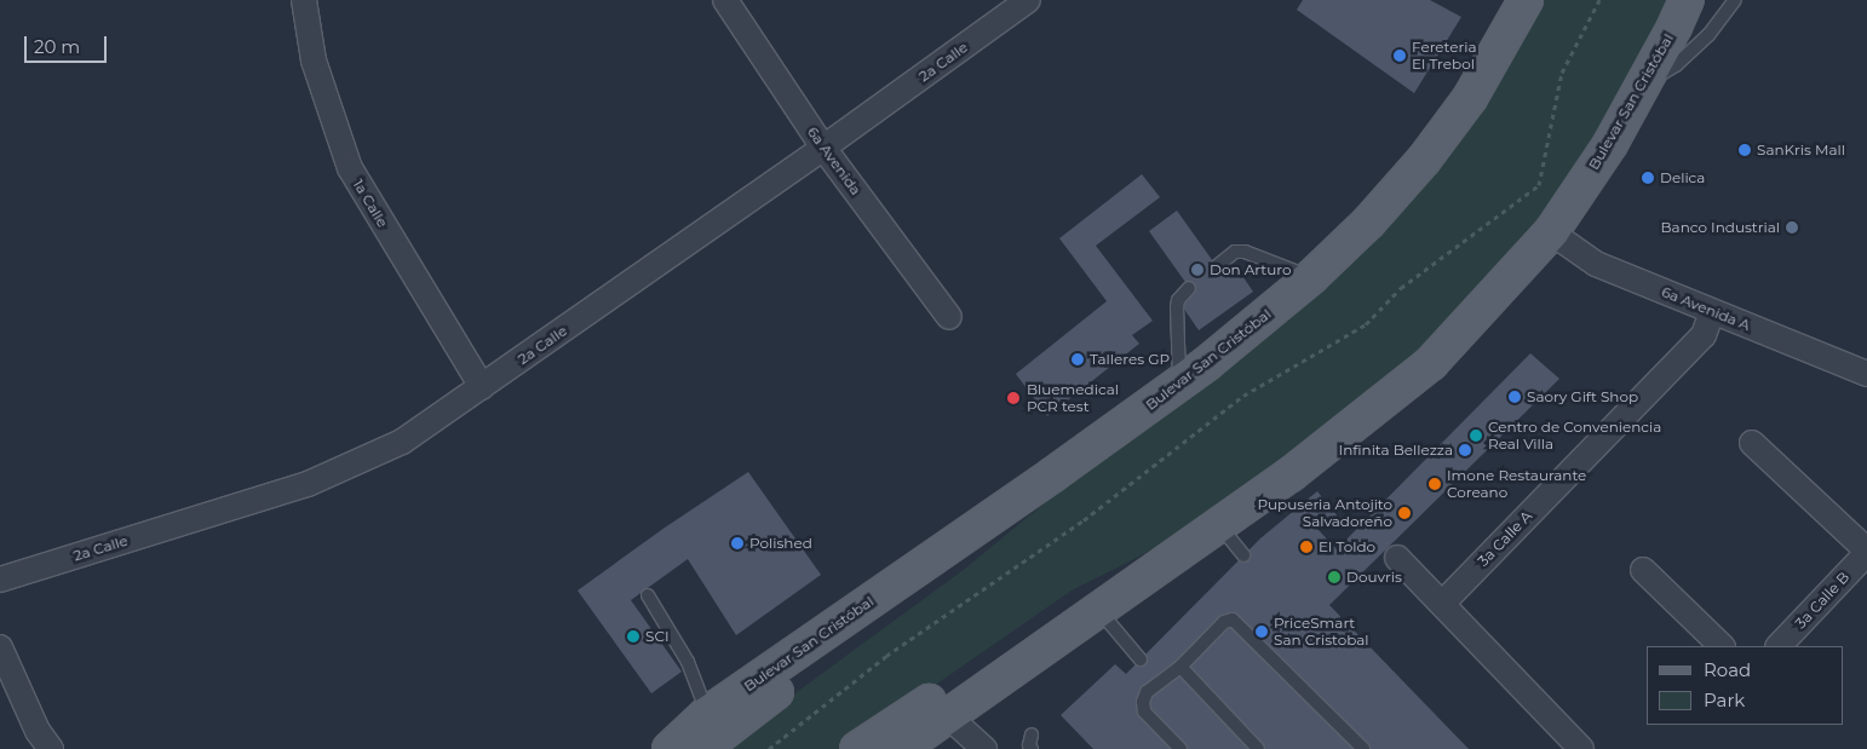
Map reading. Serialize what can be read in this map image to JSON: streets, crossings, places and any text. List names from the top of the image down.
{
  "streets": {
    "main road": ["Bulevar San Cristóbal"],
    "street": [
      "2a Calle",
      "6a Avenida",
      "1a Calle",
      "6a Avenida A",
      "3a Calle A",
      "3a Calle B"
    ]
  },
  "crossings": [
    ["2a Calle", "6a Avenida"],
    ["2a Calle", "1a Calle"],
    ["Bulevar San Cristóbal", "6a Avenida A"],
    ["6a Avenida A", "3a Calle A"]
  ],
  "places": [
    "Fereteria El Trebol",
    "SanKris Mall",
    "Delica",
    "Banco Industrial",
    "Don Arturo",
    "Talleres GP",
    "Saory Gift Shop",
    "Bluemedical PCR test",
    "Centro de Conveniencia Real Villa",
    "Infinita Bellezza",
    "Imone Restaurante Coreano",
    "Pupuseria Antojito Salvadoreño",
    "Polished",
    "El Toldo",
    "Douvris",
    "PriceSmart San Cristobal",
    "SCI"
  ],
  "legend": ["Road", "Park"],
  "scale_bar": "20 m"
}
